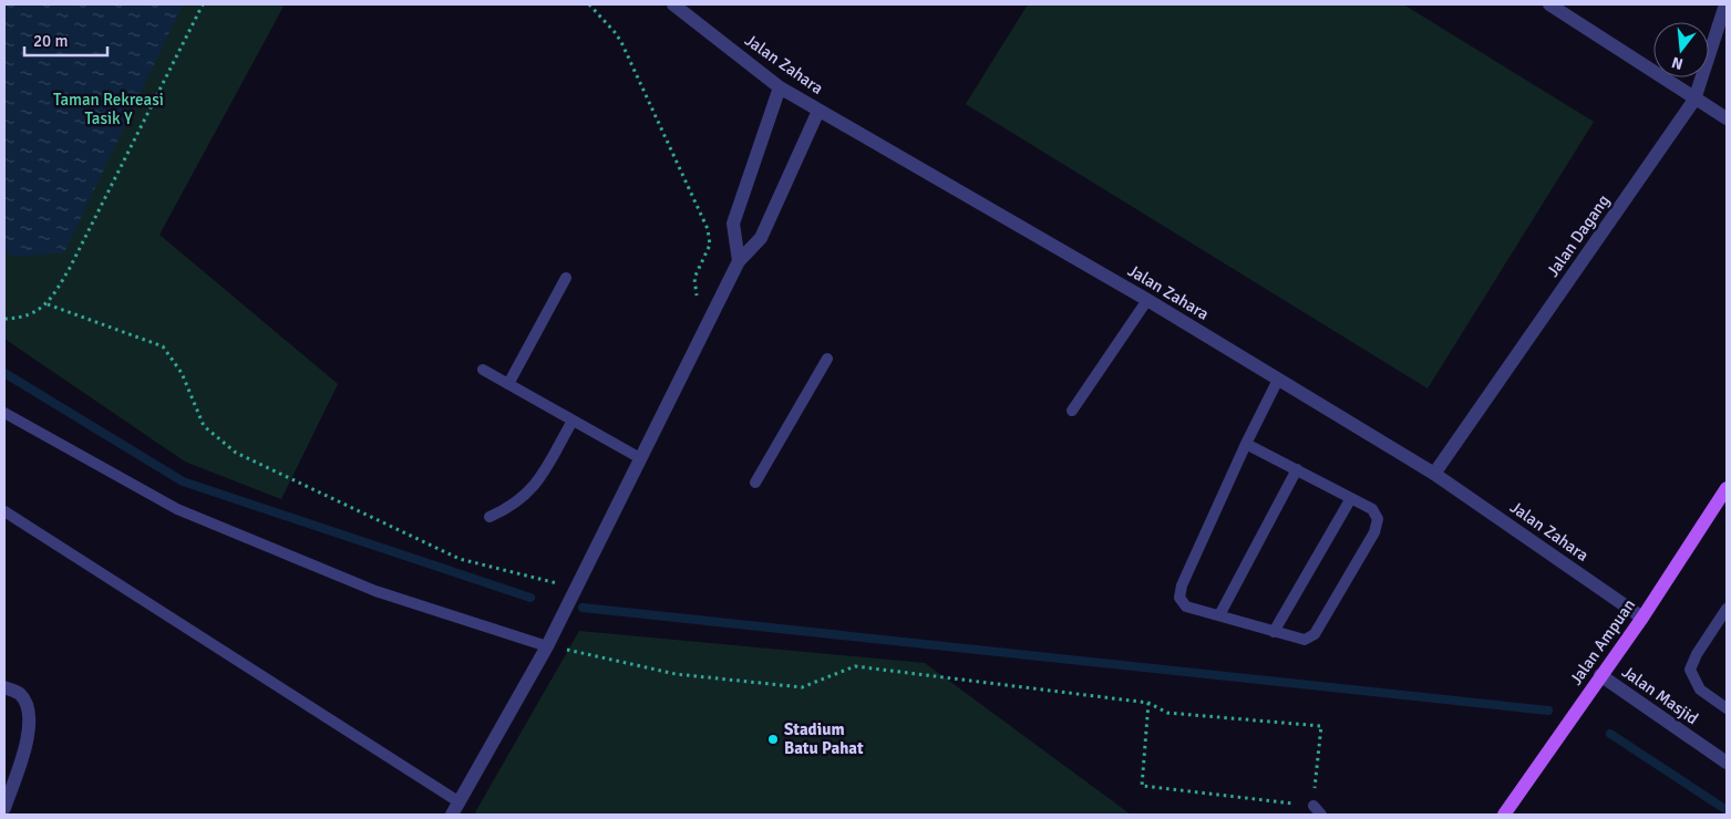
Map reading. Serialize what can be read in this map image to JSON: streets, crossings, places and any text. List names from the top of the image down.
{
  "streets": {
    "main road": ["Jalan Ampuan"],
    "street": ["Jalan Zahara", "Jalan Dagang", "Jalan Masjid"]
  },
  "crossings": [
    ["Jalan Zahara", "Jalan Dagang"],
    ["Jalan Zahara", "Jalan Ampuan"],
    ["Jalan Ampuan", "Jalan Masjid"]
  ],
  "parks": ["Taman Rekreasi Tasik Y"],
  "places": ["Stadium Batu Pahat"],
  "scale_bar": "20 m",
  "north": "bottom"
}
